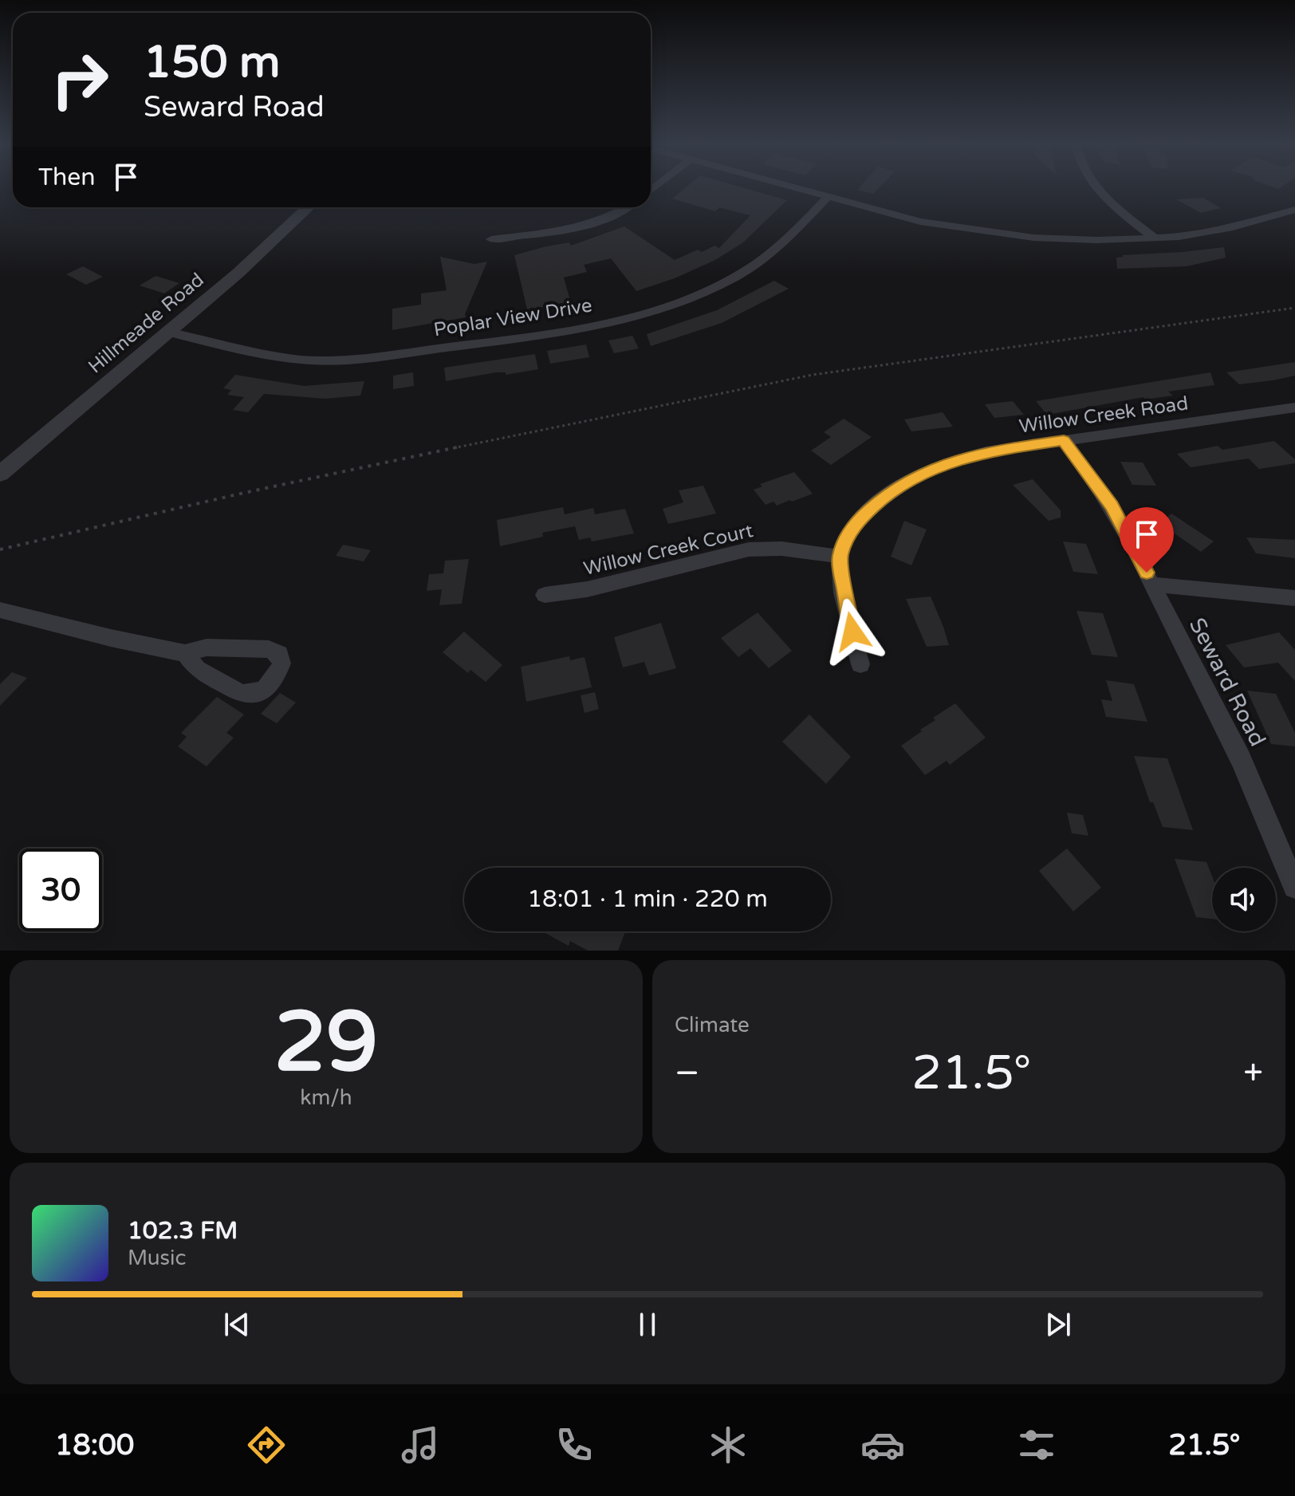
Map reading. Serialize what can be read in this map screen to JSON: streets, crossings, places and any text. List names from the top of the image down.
{
  "streets": {
    "street": [
      "Poplar View Drive",
      "Hillmeade Road",
      "Willow Creek Road",
      "Willow Creek Court",
      "Seward Road"
    ]
  },
  "crossings": [
    ["Poplar View Drive", "Hillmeade Road"],
    ["Willow Creek Road", "Willow Creek Court"],
    ["Willow Creek Road", "Seward Road"]
  ],
  "page": {
    "turn": ["150 m", "Seward Road"],
    "then": "Then",
    "limit": "30",
    "trip": "18:01 · 1 min · 220 m",
    "tile": [
      ["29", "km/h"],
      "Climate"
    ],
    "heat": ["−", "21.5°", "+"],
    "song": ["102.3 FM", "Music"],
    "tabs": ["18:00", "21.5°"]
  }
}
